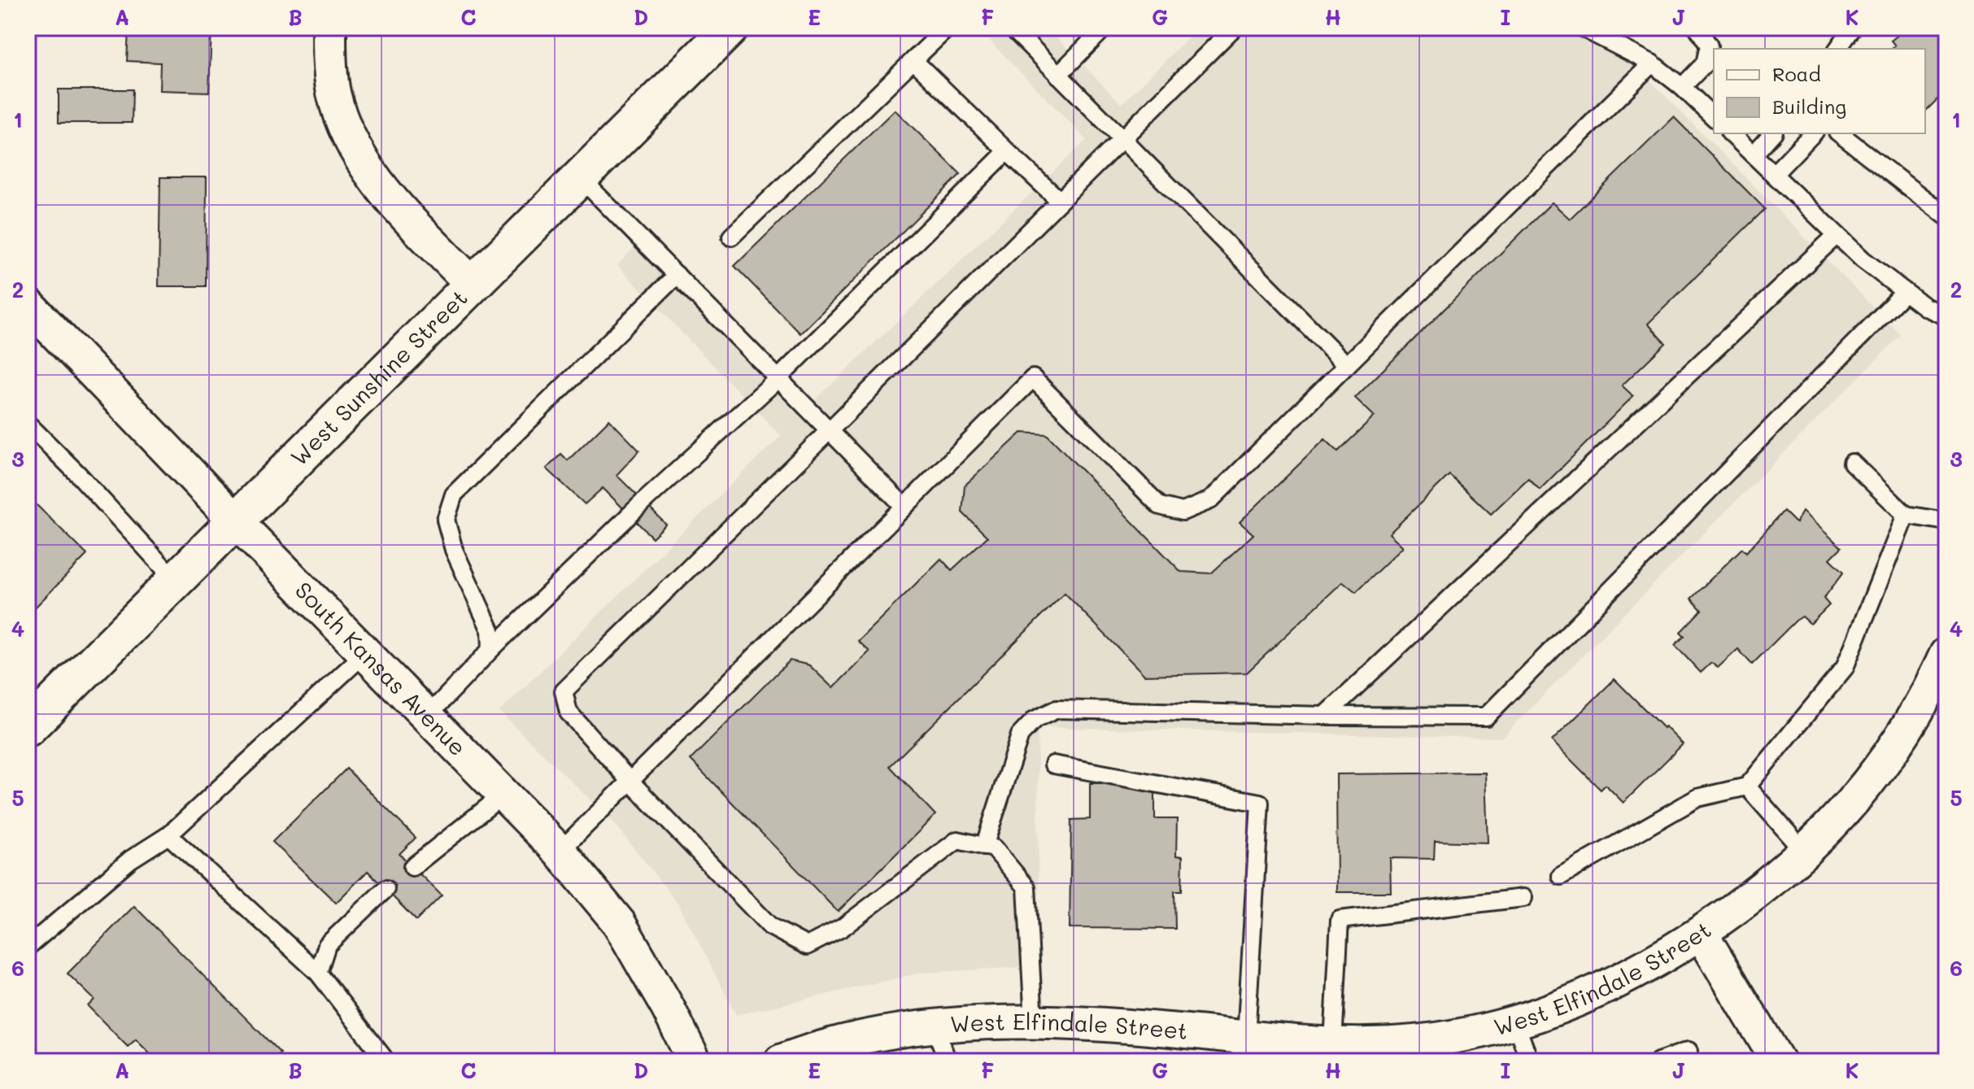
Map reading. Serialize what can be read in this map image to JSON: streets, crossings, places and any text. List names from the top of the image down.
{
  "streets": {
    "main road": ["West Sunshine Street"],
    "street": ["South Kansas Avenue", "West Elfindale Street"]
  },
  "crossings": [
    ["West Sunshine Street", "South Kansas Avenue"]
  ],
  "legend": ["Road", "Building"],
  "grid": {
    "columns": [
      "A",
      "B",
      "C",
      "D",
      "E",
      "F",
      "G",
      "H",
      "I",
      "J",
      "K"
    ],
    "rows": [
      "1",
      "2",
      "3",
      "4",
      "5",
      "6"
    ]
  }
}
